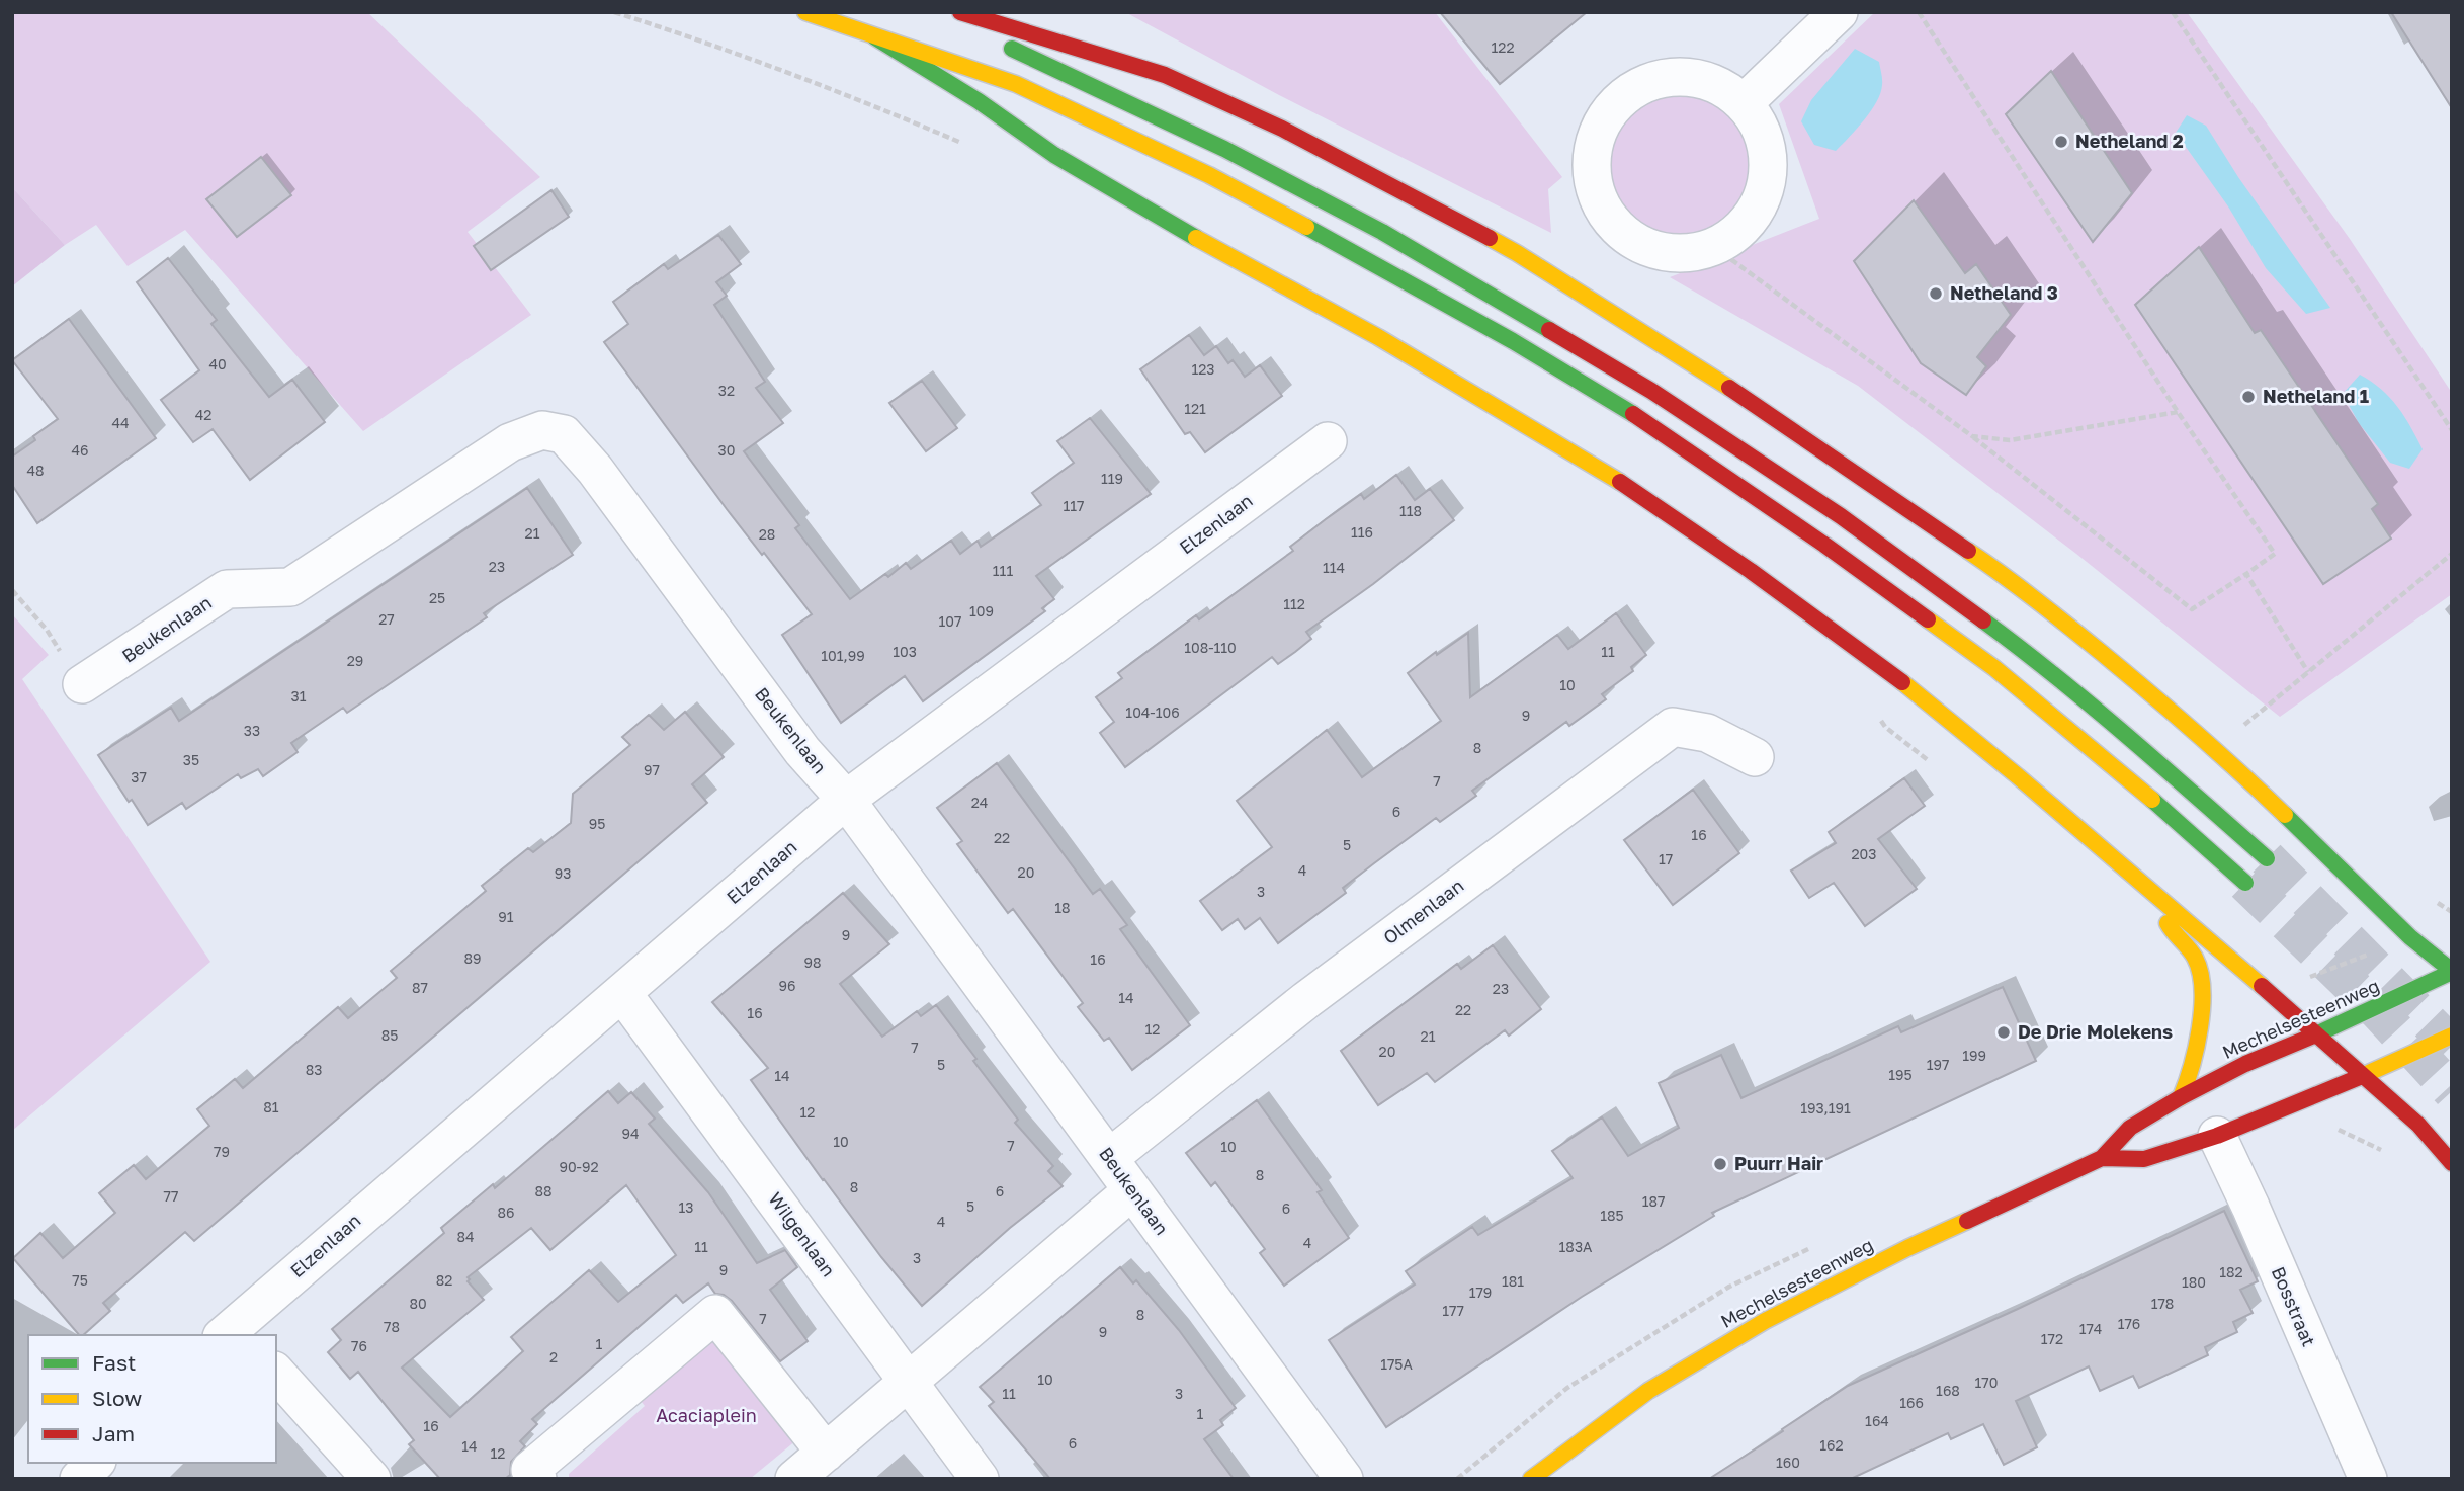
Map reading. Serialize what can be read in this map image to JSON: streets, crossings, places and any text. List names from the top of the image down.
{
  "streets": {
    "main road": ["Mechelsesteenweg"],
    "street": [
      "Elzenlaan",
      "Beukenlaan",
      "Olmenlaan",
      "Wilgenlaan",
      "Bosstraat"
    ]
  },
  "crossings": [
    ["Elzenlaan", "Beukenlaan"],
    ["Elzenlaan", "Wilgenlaan"],
    ["Beukenlaan", "Olmenlaan"],
    ["Mechelsesteenweg", "Bosstraat"]
  ],
  "parks": ["Acaciaplein"],
  "places": [
    "Netheland 2",
    "Netheland 3",
    "Netheland 1",
    "De Drie Molekens",
    "Puurr Hair"
  ],
  "house_numbers": [
    "122",
    "40",
    "123",
    "32",
    "121",
    "42",
    "44",
    "46",
    "30",
    "48",
    "119",
    "117",
    "118",
    "116",
    "21",
    "28",
    "23",
    "114",
    "111",
    "25",
    "112",
    "109",
    "27",
    "107",
    "108-110",
    "103",
    "11",
    "101,99",
    "29",
    "10",
    "31",
    "104-106",
    "9",
    "33",
    "8",
    "35",
    "97",
    "37",
    "7",
    "24",
    "6",
    "95",
    "16",
    "22",
    "5",
    "203",
    "17",
    "4",
    "20",
    "93",
    "3",
    "18",
    "91",
    "9",
    "89",
    "16",
    "98",
    "96",
    "87",
    "23",
    "14",
    "22",
    "16",
    "12",
    "85",
    "21",
    "7",
    "20",
    "199",
    "5",
    "197",
    "83",
    "195",
    "14",
    "81",
    "193,191",
    "12",
    "94",
    "10",
    "7",
    "10",
    "79",
    "90-92",
    "8",
    "8",
    "88",
    "6",
    "77",
    "187",
    "5",
    "13",
    "6",
    "86",
    "185",
    "4",
    "84",
    "4",
    "11",
    "183A",
    "3",
    "9",
    "182",
    "75",
    "82",
    "181",
    "180",
    "179",
    "80",
    "178",
    "177",
    "8",
    "7",
    "176",
    "78",
    "174",
    "9",
    "172",
    "1",
    "76",
    "2",
    "175A",
    "10",
    "170",
    "168",
    "11",
    "3",
    "166",
    "1",
    "164",
    "16",
    "6",
    "162",
    "14",
    "12",
    "160"
  ],
  "legend": ["Fast", "Slow", "Jam"]
}
